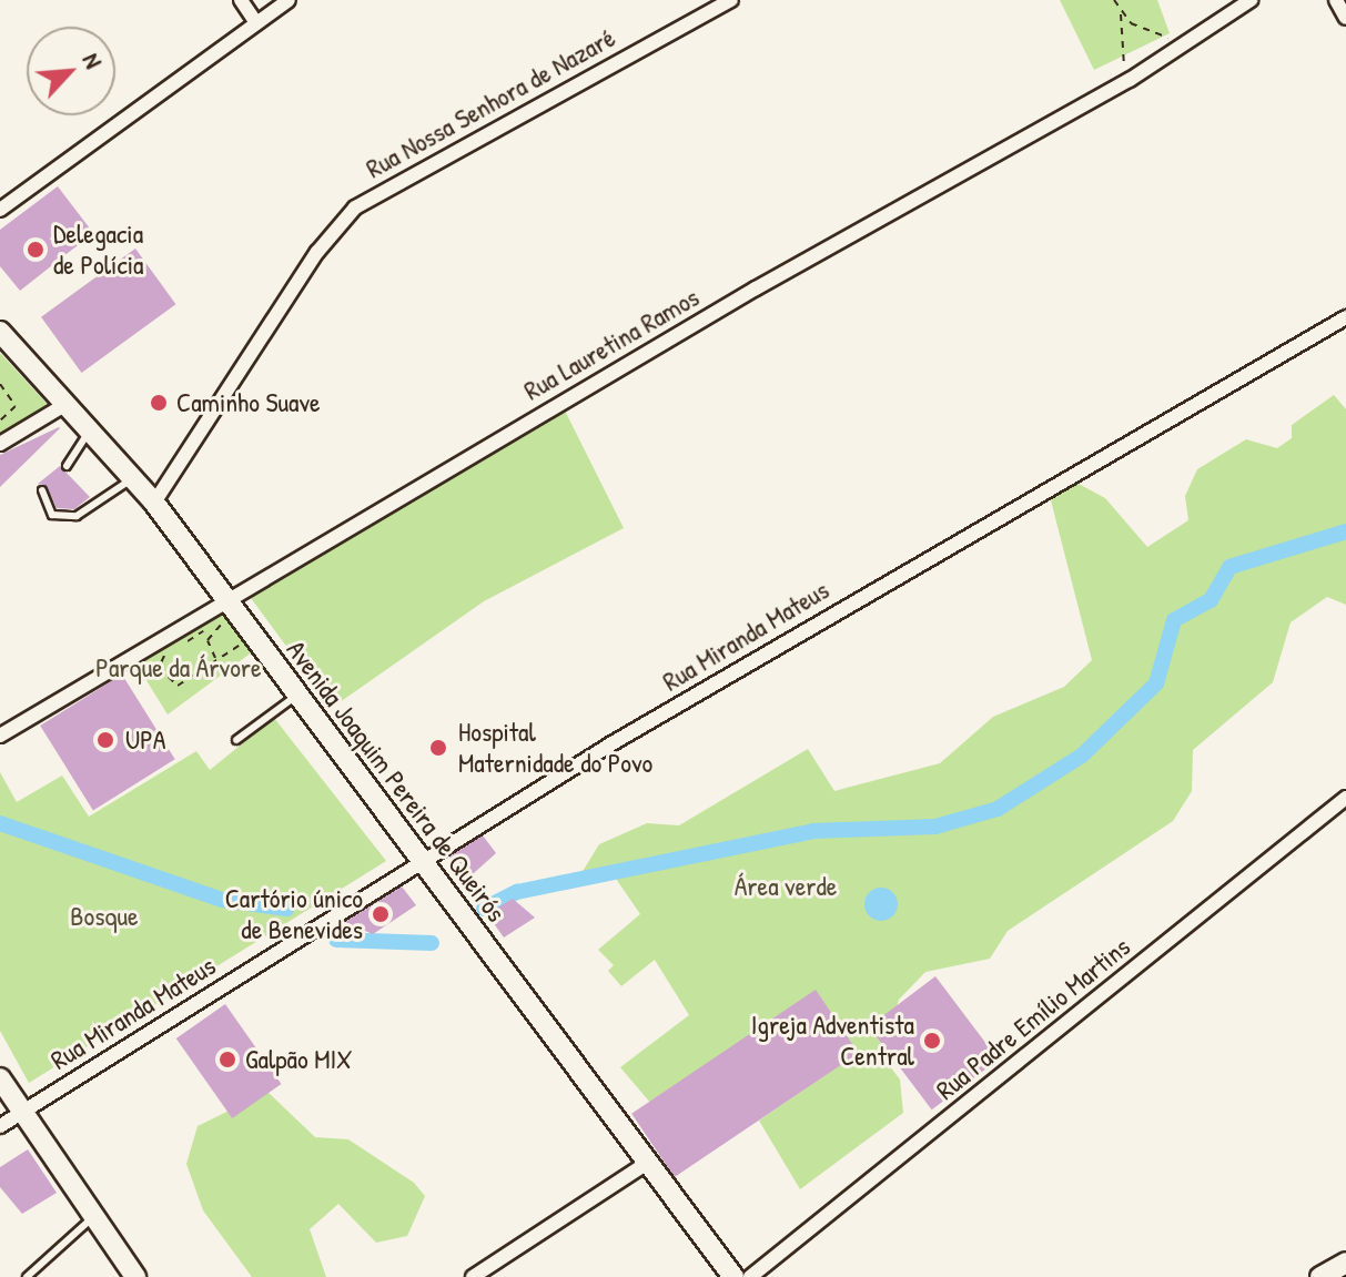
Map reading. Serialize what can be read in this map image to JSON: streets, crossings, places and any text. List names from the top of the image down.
{
  "streets": {
    "main road": ["Avenida Joaquim Pereira de Queirós"],
    "street": [
      "Rua Nossa Senhora de Nazaré",
      "Rua Lauretina Ramos",
      "Rua Miranda Mateus",
      "Rua Padre Emílio Martins"
    ]
  },
  "crossings": [
    ["Rua Nossa Senhora de Nazaré", "Avenida Joaquim Pereira de Queirós"],
    ["Rua Lauretina Ramos", "Avenida Joaquim Pereira de Queirós"],
    ["Rua Miranda Mateus", "Avenida Joaquim Pereira de Queirós"]
  ],
  "parks": ["Parque da Árvore", "Área verde", "Bosque"],
  "places": [
    "Delegacia de Polícia",
    "Caminho Suave",
    "UPA",
    "Hospital Maternidade do Povo",
    "Cartório único de Benevides",
    "Igreja Adventista Central",
    "Galpão MIX"
  ],
  "north": "top right"
}
